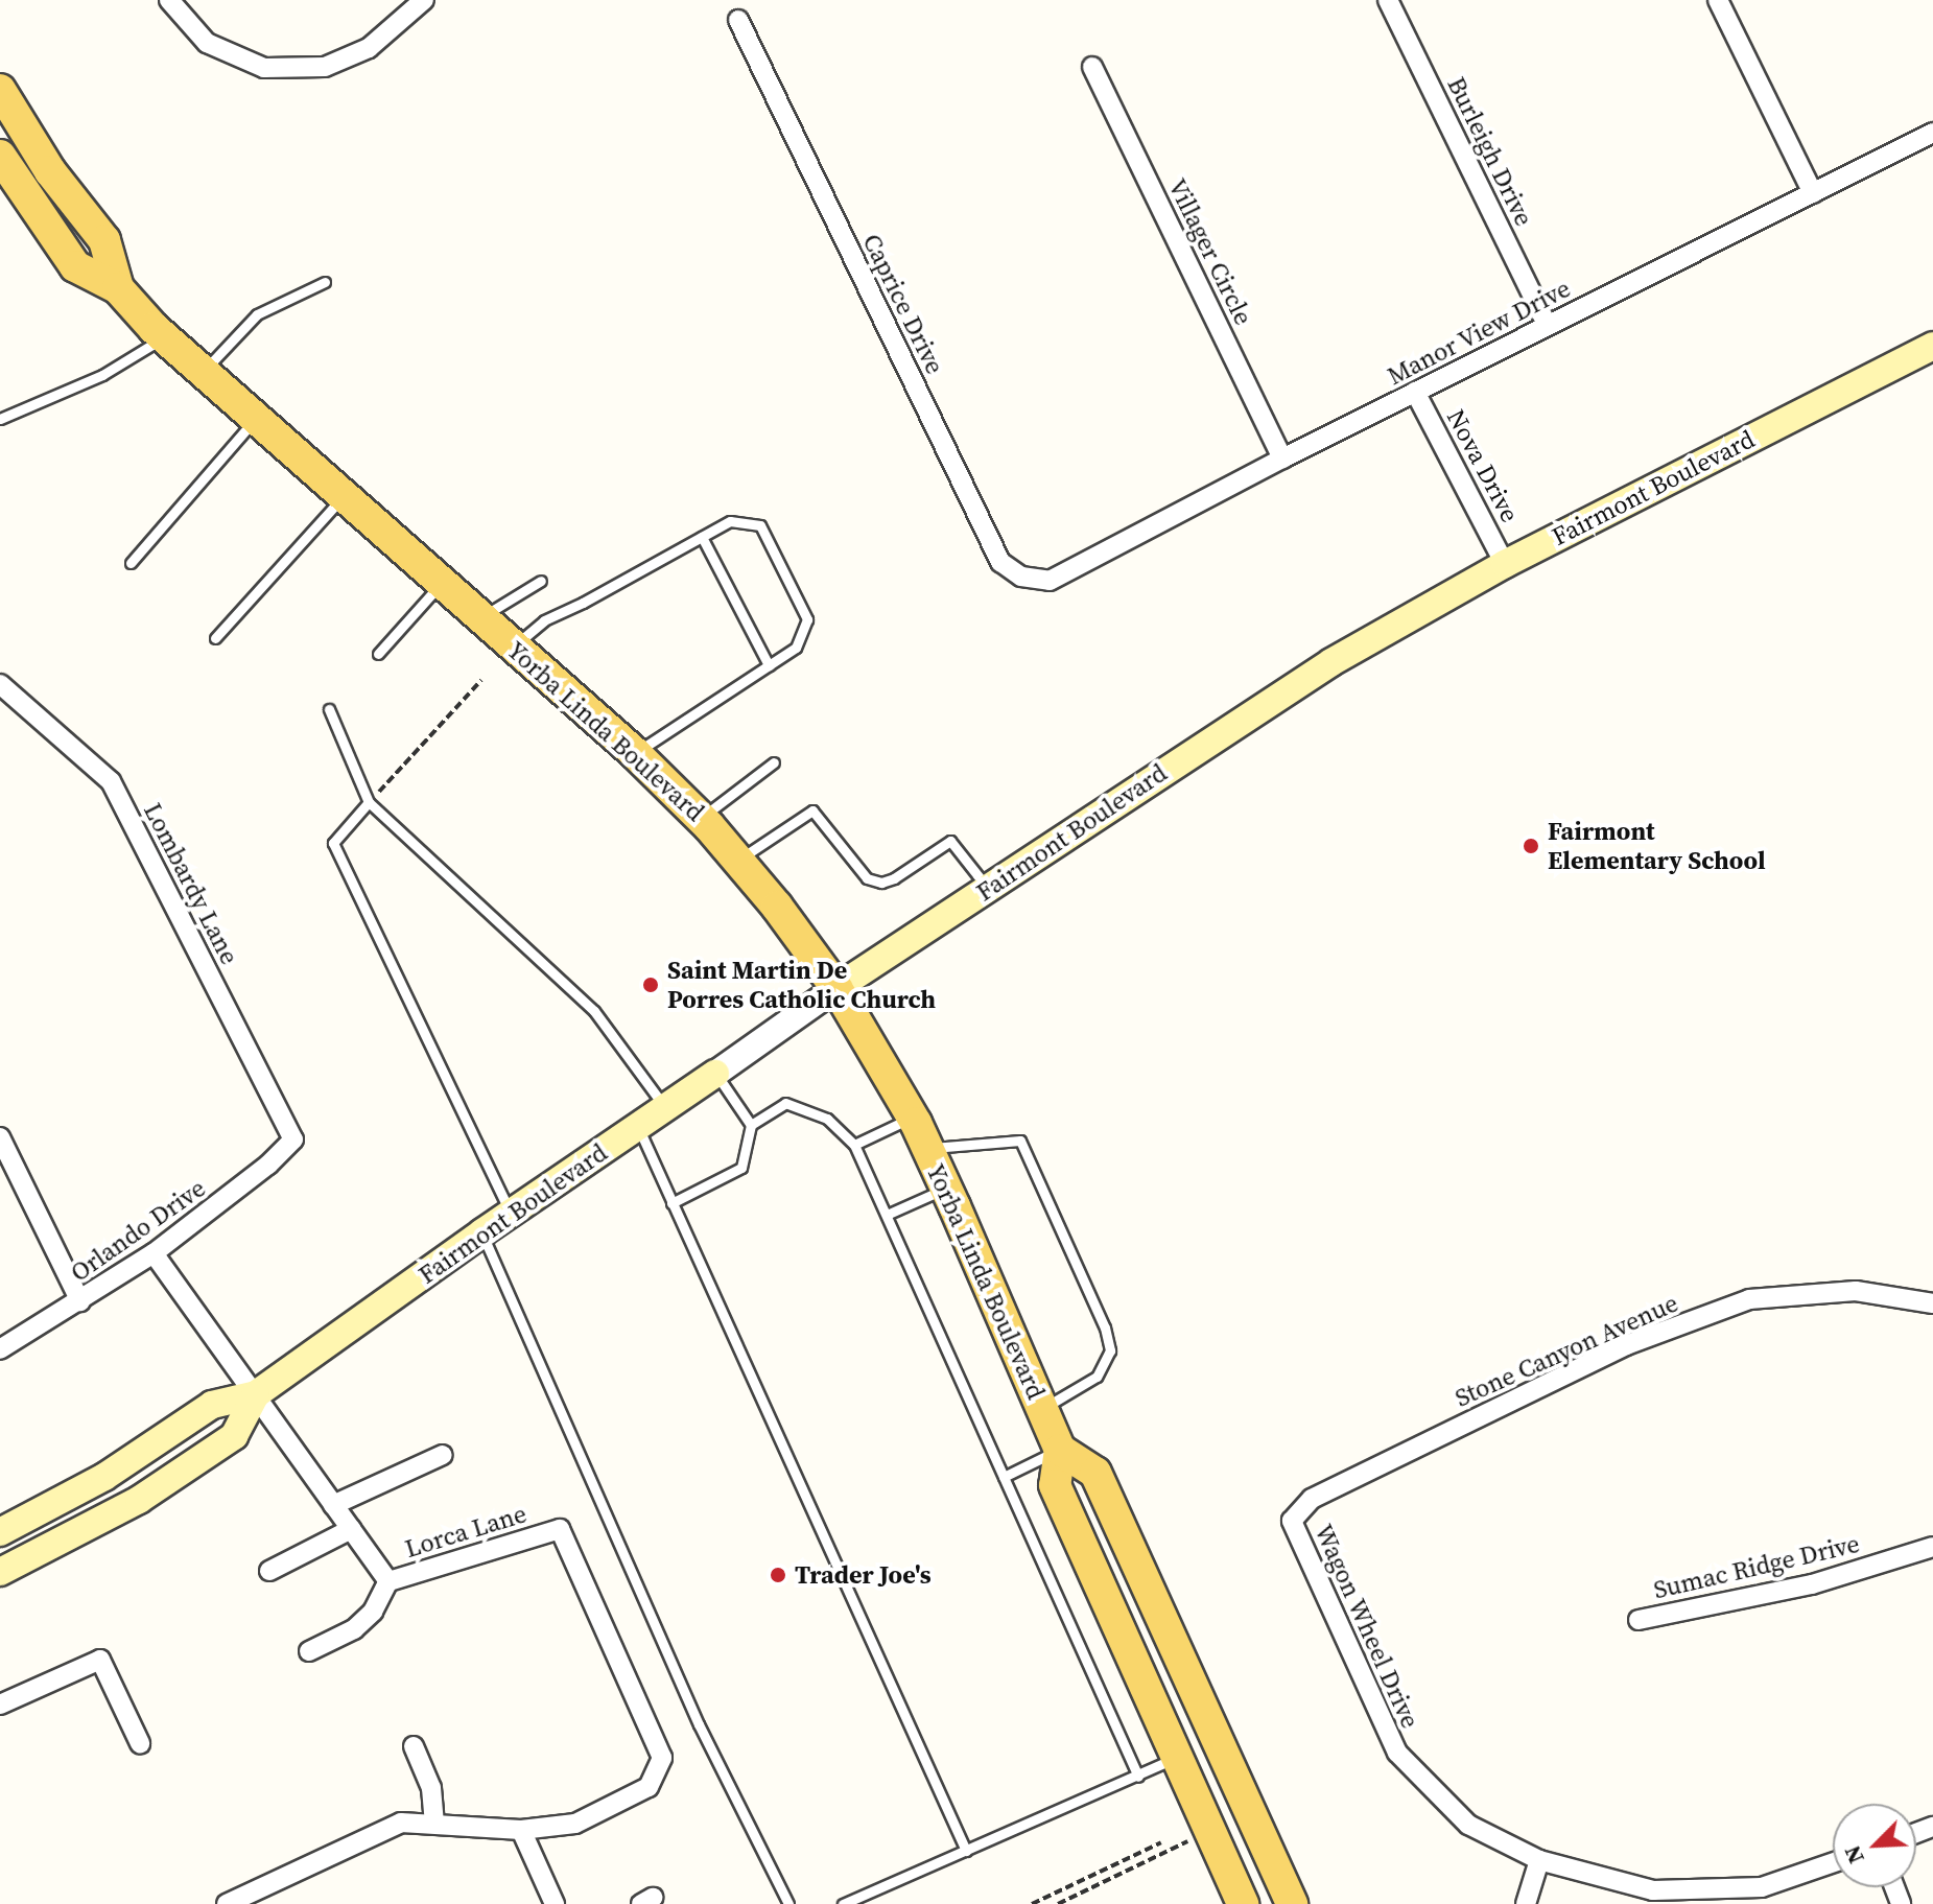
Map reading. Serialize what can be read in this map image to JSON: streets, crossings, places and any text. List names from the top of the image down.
{
  "streets": {
    "main road": ["Fairmont Boulevard", "Yorba Linda Boulevard"],
    "street": [
      "Burleigh Drive",
      "Villager Circle",
      "Caprice Drive",
      "Manor View Drive",
      "Nova Drive",
      "Lombardy Lane",
      "Orlando Drive",
      "Stone Canyon Avenue",
      "Lorca Lane",
      "Sumac Ridge Drive",
      "Wagon Wheel Drive"
    ]
  },
  "crossings": [
    ["Burleigh Drive", "Manor View Drive"],
    ["Villager Circle", "Manor View Drive"],
    ["Caprice Drive", "Manor View Drive"],
    ["Manor View Drive", "Nova Drive"],
    ["Nova Drive", "Fairmont Boulevard"],
    ["Fairmont Boulevard", "Yorba Linda Boulevard"],
    ["Fairmont Boulevard", "Lorca Lane"],
    ["Lombardy Lane", "Orlando Drive"],
    ["Orlando Drive", "Lorca Lane"],
    ["Stone Canyon Avenue", "Wagon Wheel Drive"]
  ],
  "places": ["Fairmont Elementary School", "Saint Martin De Porres Catholic Church", "Trader Joe's"],
  "north": "bottom left"
}
